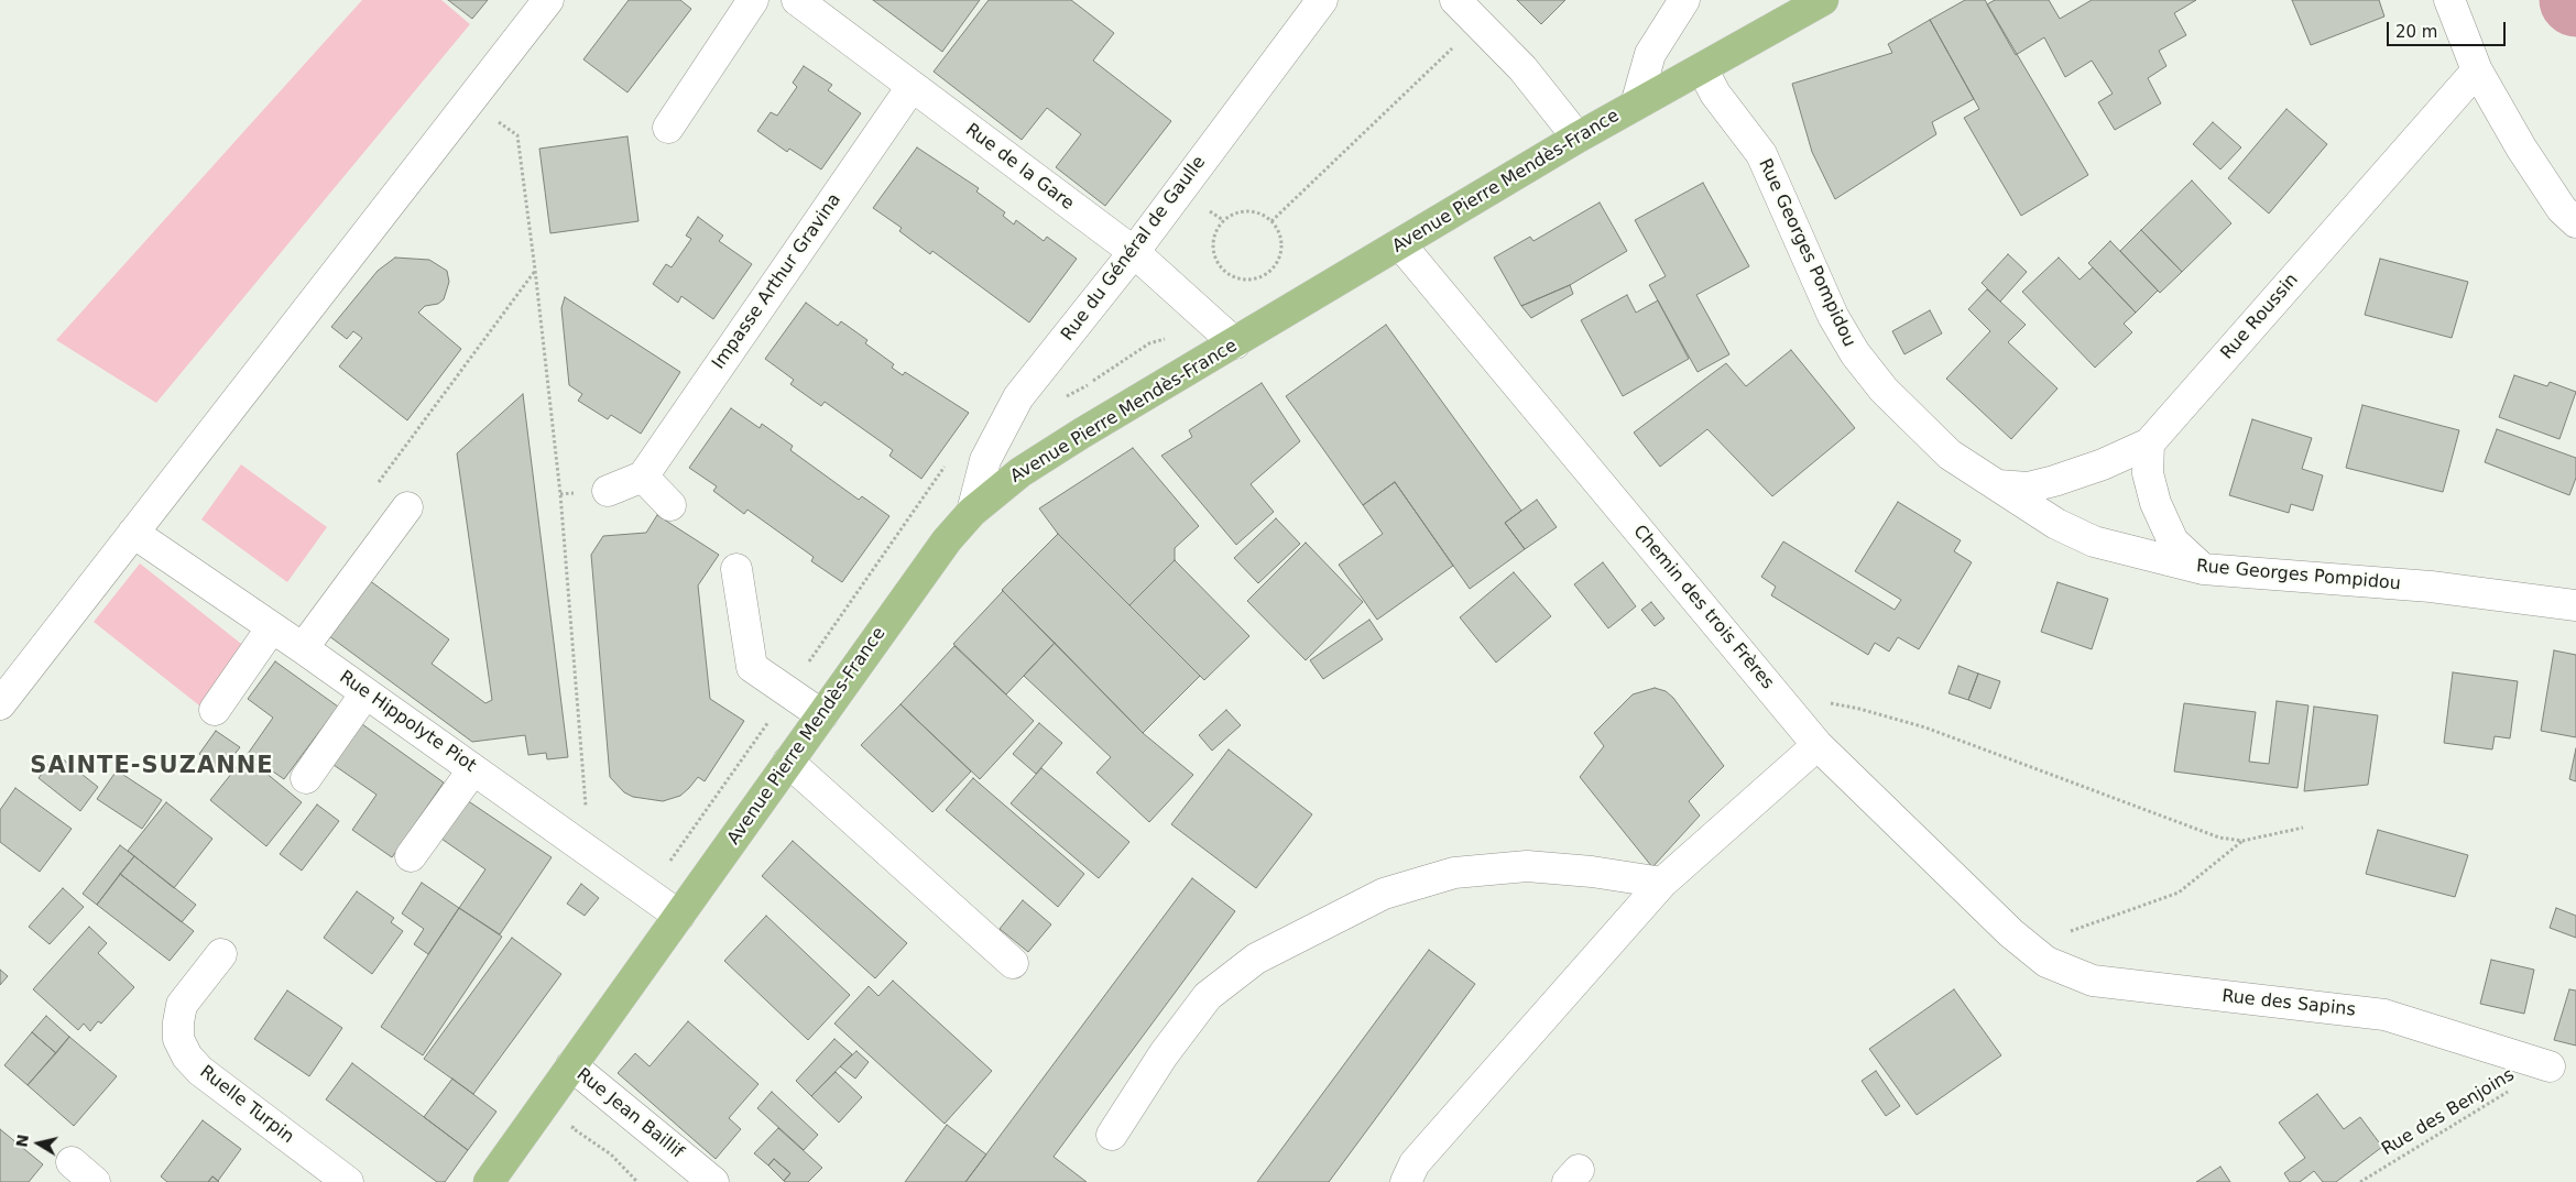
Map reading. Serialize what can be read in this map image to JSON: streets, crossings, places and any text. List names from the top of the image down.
{
  "streets": {
    "main road": ["Avenue Pierre Mendès-France"],
    "street": [
      "Rue de la Gare",
      "Rue du Général de Gaulle",
      "Rue Georges Pompidou",
      "Impasse Arthur Gravina",
      "Rue Roussin",
      "Chemin des trois Frères",
      "Rue Hippolyte Piot",
      "Rue des Sapins",
      "Ruelle Turpin",
      "Rue Jean Baillif"
    ],
    "path": ["Rue des Benjoins"]
  },
  "crossings": [
    ["Rue de la Gare", "Avenue Pierre Mendès-France"],
    ["Rue de la Gare", "Rue du Général de Gaulle"],
    ["Rue de la Gare", "Impasse Arthur Gravina"],
    ["Avenue Pierre Mendès-France", "Rue du Général de Gaulle"],
    ["Avenue Pierre Mendès-France", "Rue Georges Pompidou"],
    ["Avenue Pierre Mendès-France", "Chemin des trois Frères"],
    ["Avenue Pierre Mendès-France", "Rue Hippolyte Piot"],
    ["Avenue Pierre Mendès-France", "Rue Jean Baillif"],
    ["Rue Georges Pompidou", "Rue Roussin"],
    ["Chemin des trois Frères", "Rue des Sapins"],
    ["Rue des Sapins", "Rue des Benjoins"]
  ],
  "districts": ["SAINTE-SUZANNE"],
  "scale_bar": "20 m",
  "north": "left"
}
